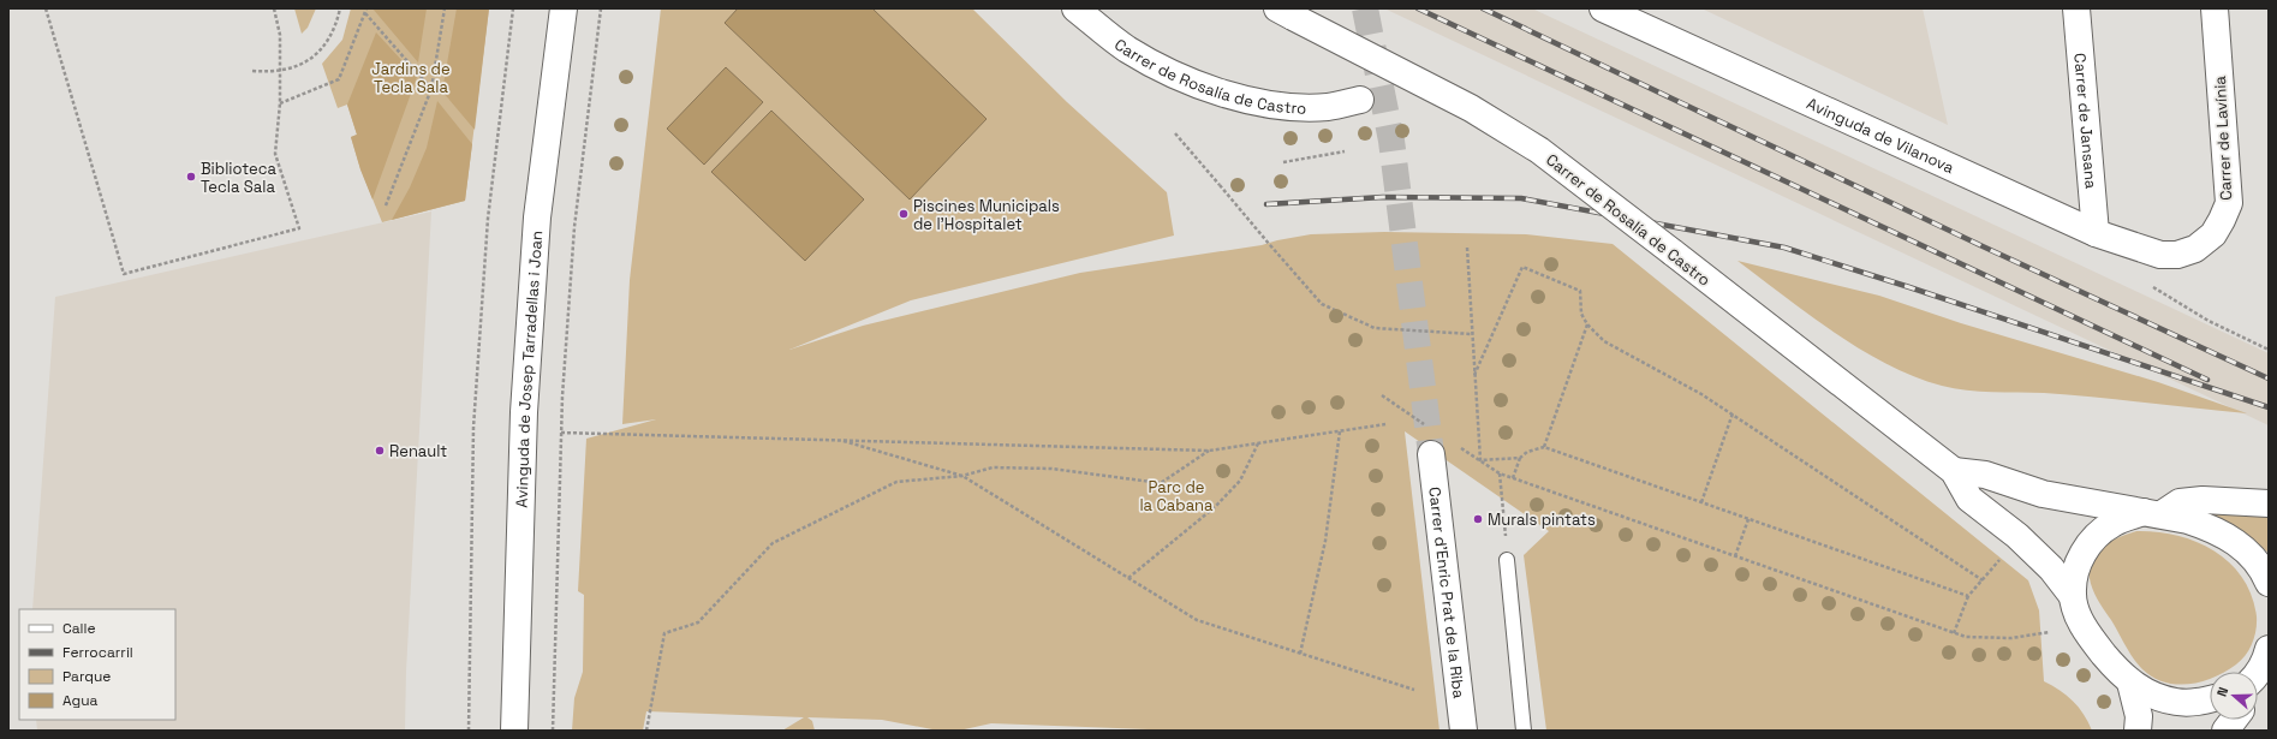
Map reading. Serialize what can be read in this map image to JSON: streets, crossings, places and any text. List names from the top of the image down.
{
  "streets": {
    "street": [
      "Carrer de Rosalía de Castro",
      "Carrer de Jansana",
      "Avinguda de Vilanova",
      "Carrer de Lavínia",
      "Avinguda de Josep Tarradellas i Joan",
      "Carrer d'Enric Prat de la Riba"
    ]
  },
  "crossings": [
    ["Carrer de Jansana", "Avinguda de Vilanova"],
    ["Avinguda de Vilanova", "Carrer de Lavínia"]
  ],
  "parks": ["Jardins de Tecla Sala", "Parc de la Cabana"],
  "places": [
    "Biblioteca Tecla Sala",
    "Piscines Municipals de l'Hospitalet",
    "Renault",
    "Murals pintats"
  ],
  "legend": [
    "Calle",
    "Ferrocarril",
    "Parque",
    "Agua"
  ],
  "north": "left"
}
